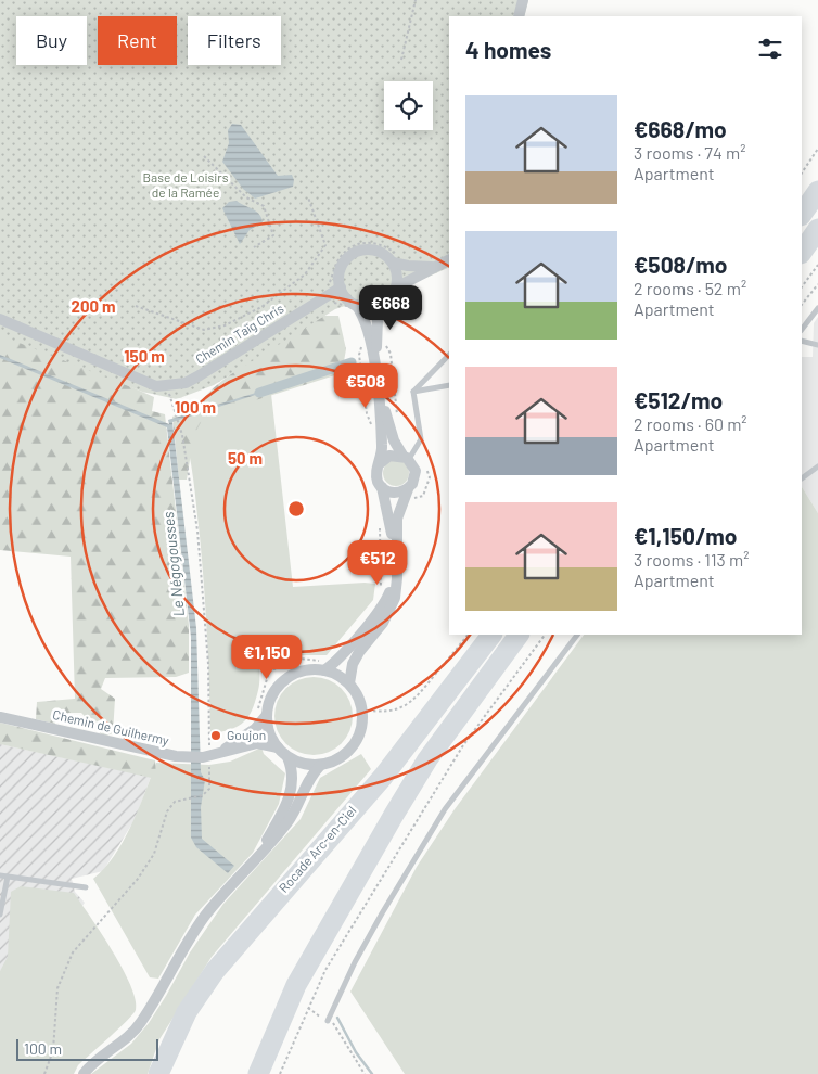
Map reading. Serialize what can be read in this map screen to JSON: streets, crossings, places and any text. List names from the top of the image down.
{
  "streets": {
    "highway": ["Rocade Arc-en-Ciel"],
    "street": ["Chemin Taïg Chris", "Chemin de Guilhermy"]
  },
  "water": ["Le Négogousses"],
  "parks": ["Base de Loisirs de la Ramée"],
  "places": ["Goujon"],
  "scale_bar": "100 m",
  "page": {
    "chip": ["Buy", "Rent", "Filters"],
    "heading": "4 homes",
    "list": [
      {
        "name": "€668/mo",
        "note": "3 rooms · 74 m² · Apartment"
      },
      {
        "name": "€508/mo",
        "note": "2 rooms · 52 m² · Apartment"
      },
      {
        "name": "€512/mo",
        "note": "2 rooms · 60 m² · Apartment"
      },
      {
        "name": "€1,150/mo",
        "note": "3 rooms · 113 m² · Apartment"
      }
    ],
    "price": [
      "€668",
      "€508",
      "€512",
      "€1,150"
    ],
    "scale": "100 m"
  },
  "rings": [
    "200 m",
    "150 m",
    "100 m",
    "50 m"
  ]
}
